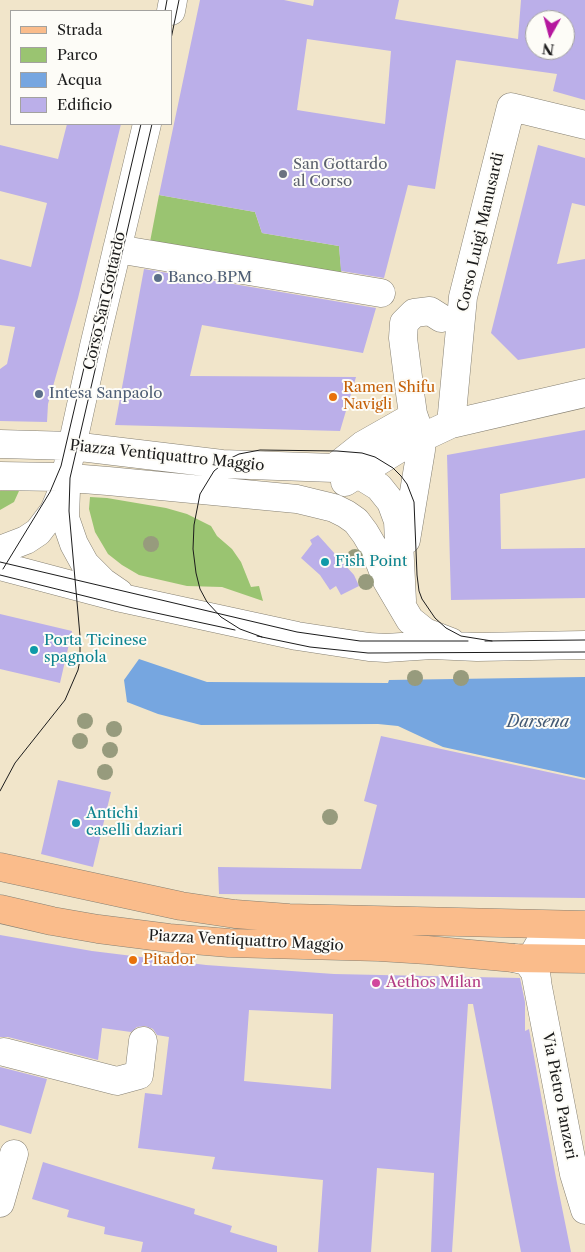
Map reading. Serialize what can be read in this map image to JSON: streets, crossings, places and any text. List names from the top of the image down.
{
  "streets": {
    "main road": ["Piazza Ventiquattro Maggio"],
    "street": ["Corso Luigi Manusardi", "Corso San Gottardo", "Via Pietro Panzeri"]
  },
  "crossings": [
    ["Corso Luigi Manusardi", "Piazza Ventiquattro Maggio"],
    ["Corso San Gottardo", "Piazza Ventiquattro Maggio"],
    ["Piazza Ventiquattro Maggio", "Via Pietro Panzeri"]
  ],
  "water": ["Darsena"],
  "places": [
    "San Gottardo al Corso",
    "Banco BPM",
    "Intesa Sanpaolo",
    "Ramen Shifu Navigli",
    "Fish Point",
    "Porta Ticinese spagnola",
    "Antichi caselli daziari",
    "Pitador",
    "Aethos Milan"
  ],
  "legend": [
    "Strada",
    "Parco",
    "Acqua",
    "Edificio"
  ],
  "north": "bottom"
}
